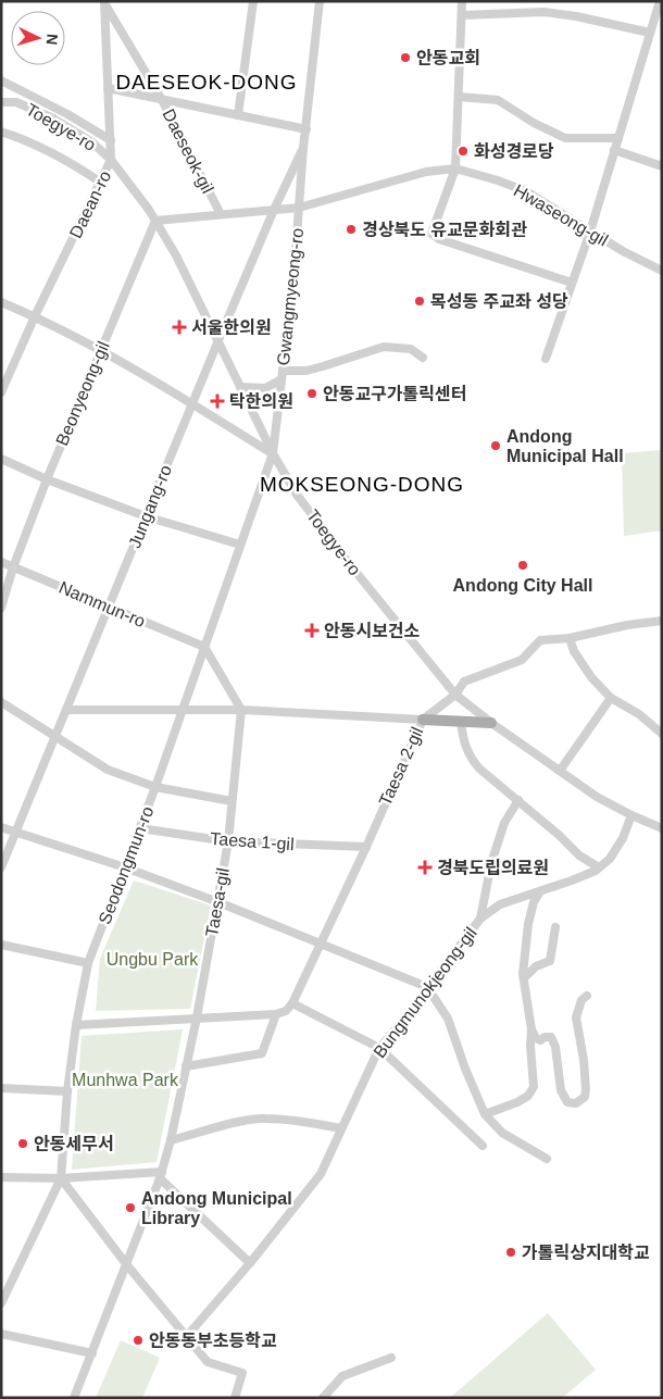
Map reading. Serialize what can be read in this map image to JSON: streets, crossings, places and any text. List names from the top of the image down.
{
  "streets": {
    "street": [
      "Toegye-ro",
      "Daeseok-gil",
      "Daean-ro",
      "Hwaseong-gil",
      "Gwangmyeong-ro",
      "Beonyeong-gil",
      "Jungang-ro",
      "Nammun-ro",
      "Taesa 2-gil",
      "Taesa 1-gil",
      "Seodongmun-ro",
      "Taesa-gil",
      "Bungmunokjeong-gil"
    ]
  },
  "crossings": [
    ["Toegye-ro", "Daean-ro"],
    ["Toegye-ro", "Hwaseong-gil"],
    ["Toegye-ro", "Gwangmyeong-ro"],
    ["Toegye-ro", "Beonyeong-gil"],
    ["Toegye-ro", "Jungang-ro"],
    ["Toegye-ro", "Bungmunokjeong-gil"],
    ["Daeseok-gil", "Daean-ro"],
    ["Daeseok-gil", "Hwaseong-gil"],
    ["Hwaseong-gil", "Gwangmyeong-ro"],
    ["Hwaseong-gil", "Beonyeong-gil"],
    ["Hwaseong-gil", "Jungang-ro"],
    ["Gwangmyeong-ro", "Jungang-ro"],
    ["Gwangmyeong-ro", "Nammun-ro"],
    ["Gwangmyeong-ro", "Seodongmun-ro"],
    ["Beonyeong-gil", "Nammun-ro"],
    ["Jungang-ro", "Nammun-ro"],
    ["Jungang-ro", "Taesa 2-gil"],
    ["Nammun-ro", "Seodongmun-ro"],
    ["Taesa 2-gil", "Taesa 1-gil"],
    ["Taesa 2-gil", "Seodongmun-ro"],
    ["Taesa 2-gil", "Taesa-gil"],
    ["Taesa 1-gil", "Seodongmun-ro"],
    ["Taesa 1-gil", "Taesa-gil"]
  ],
  "districts": ["DAESEOK-DONG", "MOKSEONG-DONG"],
  "parks": ["Ungbu Park", "Munhwa Park"],
  "places": {
    "other": [
      "안동교회",
      "화성경로당",
      "경상북도 유교문화회관",
      "목성동 주교좌 성당",
      "안동교구가톨릭센터",
      "Andong Municipal Hall",
      "Andong City Hall",
      "안동세무서",
      "Andong Municipal Library",
      "가톨릭상지대학교",
      "안동동부초등학교"
    ],
    "health": [
      "서울한의원",
      "탁한의원",
      "안동시보건소",
      "경북도립의료원"
    ]
  },
  "north": "right"
}
